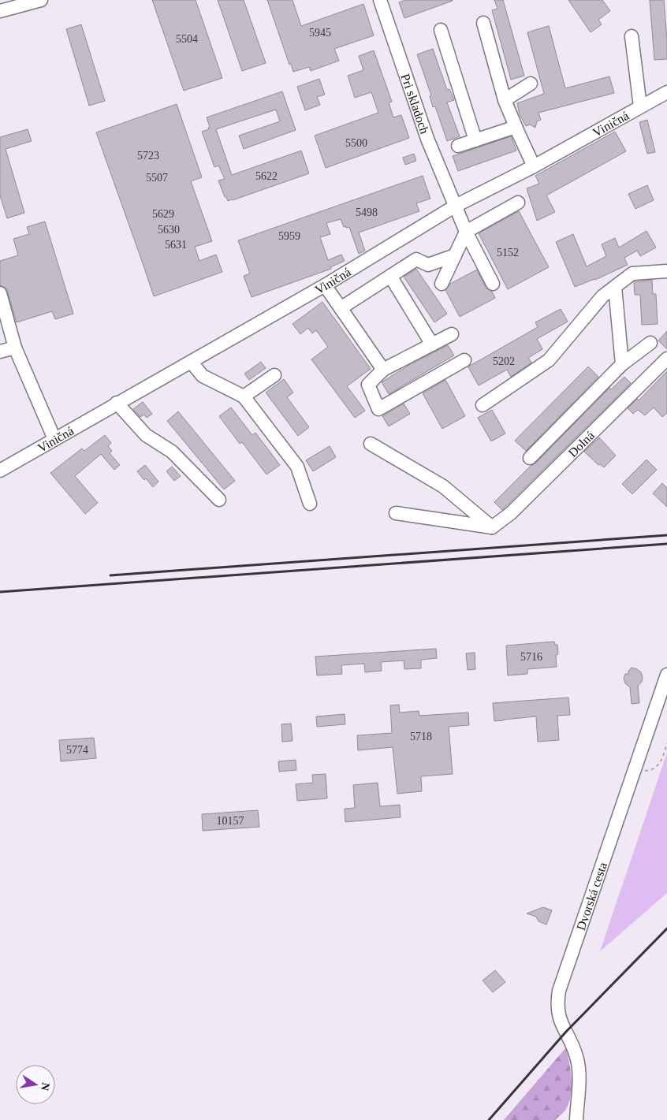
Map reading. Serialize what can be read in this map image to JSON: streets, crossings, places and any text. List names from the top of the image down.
{
  "streets": {
    "street": [
      "Pri skladoch",
      "Viničná",
      "Dolná",
      "Dvorská cesta"
    ]
  },
  "crossings": [
    ["Pri skladoch", "Viničná"]
  ],
  "house_numbers": [
    "5945",
    "5504",
    "5500",
    "5723",
    "5622",
    "5507",
    "5498",
    "5629",
    "5630",
    "5959",
    "5631",
    "5152",
    "5202",
    "5716",
    "5718",
    "5774",
    "10157"
  ],
  "north": "right"
}
